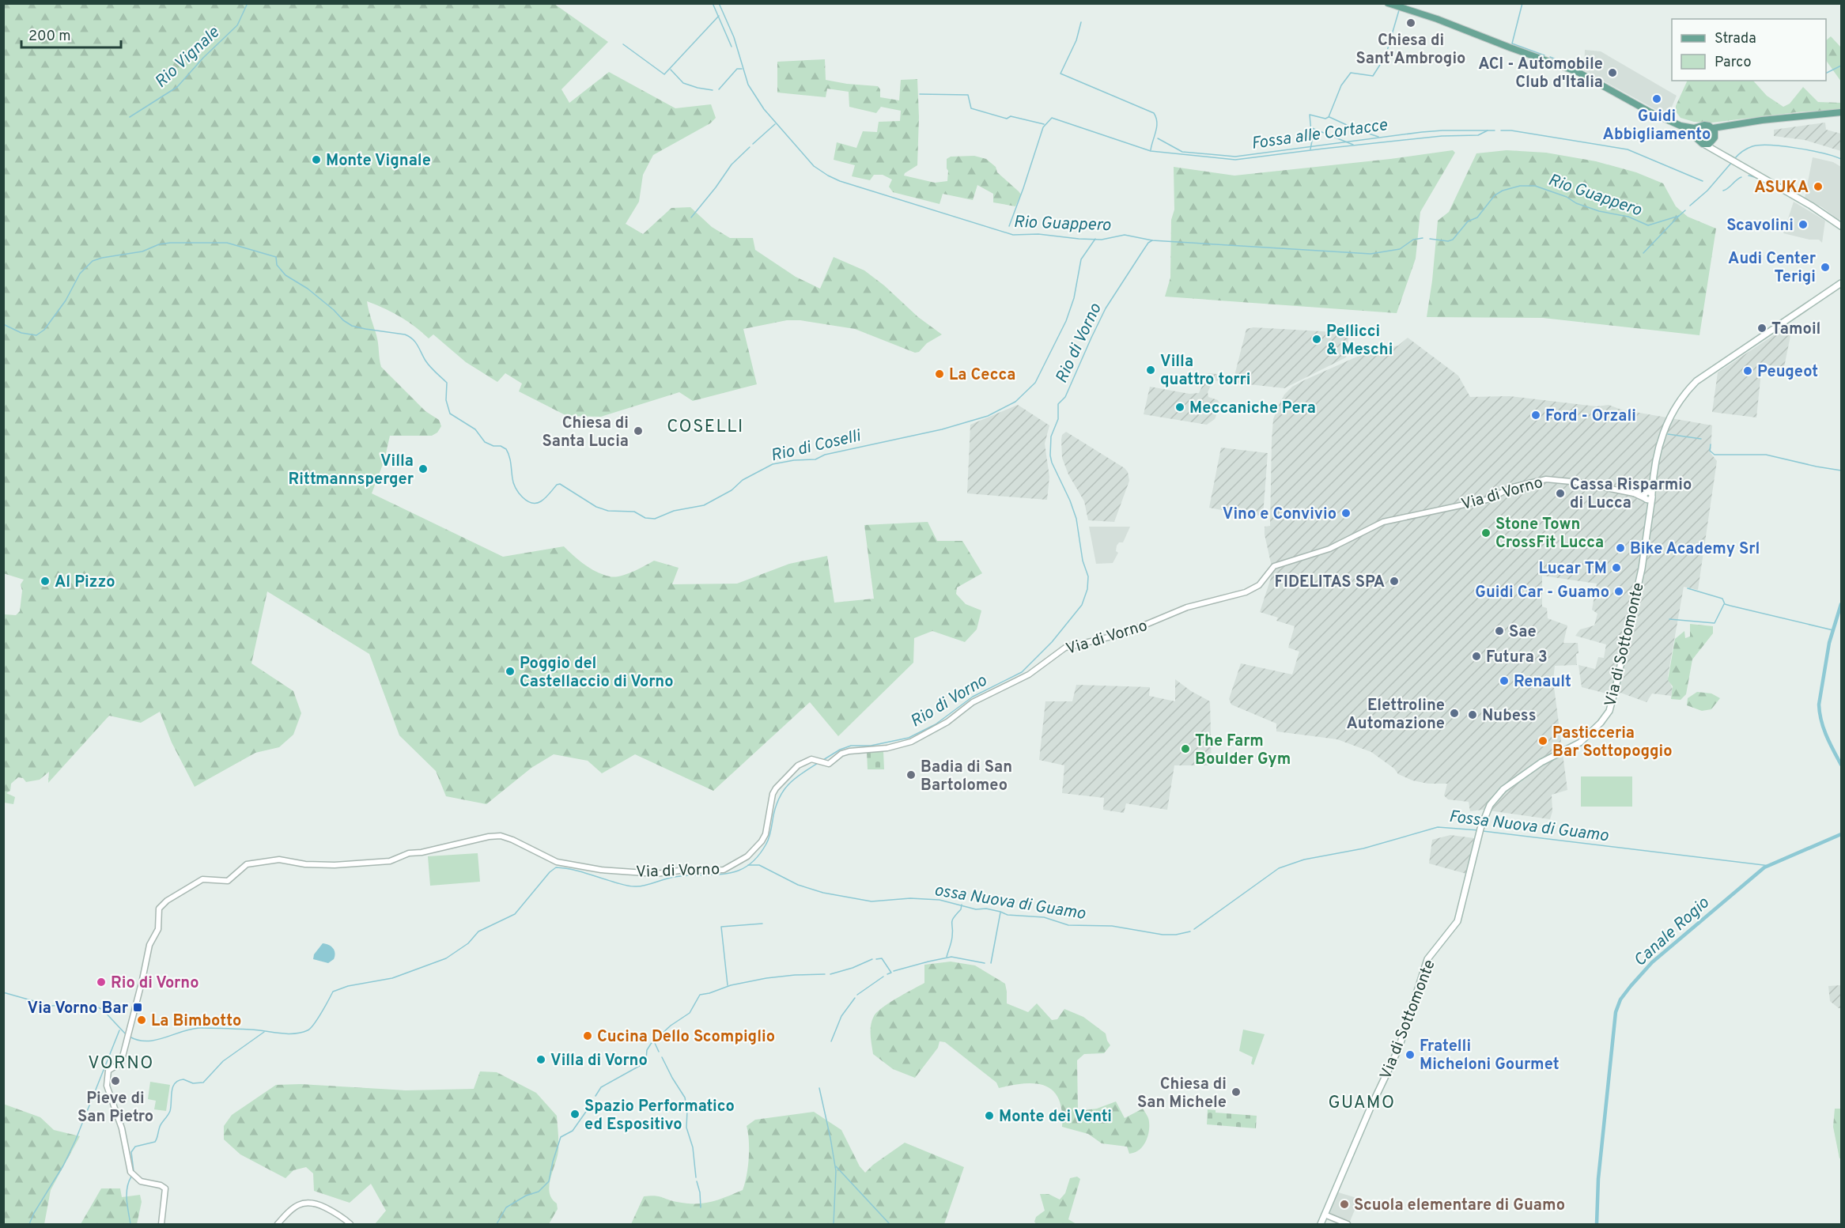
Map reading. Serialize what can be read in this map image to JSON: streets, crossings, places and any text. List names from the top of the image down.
{
  "streets": {
    "main road": ["Via di Sottomonte"],
    "street": ["Via di Vorno"]
  },
  "crossings": [
    ["Via di Vorno", "Via di Sottomonte"]
  ],
  "districts": ["COSELLI", "VORNO", "GUAMO"],
  "water": [
    "Rio Vignale",
    "Fossa alle Cortacce",
    "Rio Guappero",
    "Rio di Vorno",
    "Rio di Coselli",
    "Fossa Nuova di Guamo",
    "ossa Nuova di Guamo",
    "Canale Rogio"
  ],
  "places": {
    "other": [
      "Chiesa di Sant'Ambrogio",
      "ACI - Automobile Club d'Italia",
      "Guidi Abbigliamento",
      "Monte Vignale",
      "ASUKA",
      "Scavolini",
      "Audi Center Terigi",
      "Tamoil",
      "Pellicci & Meschi",
      "Villa quattro torri",
      "Peugeot",
      "La Cecca",
      "Meccaniche Pera",
      "Ford - Orzali",
      "Chiesa di Santa Lucia",
      "Villa Rittmannsperger",
      "Cassa Risparmio di Lucca",
      "Vino e Convivio",
      "Stone Town CrossFit Lucca",
      "Bike Academy Srl",
      "Lucar TM",
      "Al Pizzo",
      "FIDELITAS SPA",
      "Guidi Car - Guamo",
      "Sae",
      "Futura 3",
      "Poggio del Castellaccio di Vorno",
      "Renault",
      "Elettroline Automazione",
      "Nubess",
      "Pasticceria Bar Sottopoggio",
      "The Farm Boulder Gym",
      "Badia di San Bartolomeo",
      "Rio di Vorno",
      "La Bimbotto",
      "Cucina Dello Scompiglio",
      "Fratelli Micheloni Gourmet",
      "Villa di Vorno",
      "Pieve di San Pietro",
      "Chiesa di San Michele",
      "Spazio Performatico ed Espositivo",
      "Monte dei Venti",
      "Scuola elementare di Guamo"
    ],
    "transit": ["Via Vorno Bar"]
  },
  "legend": ["Strada", "Parco"],
  "scale_bar": "200 m"
}
